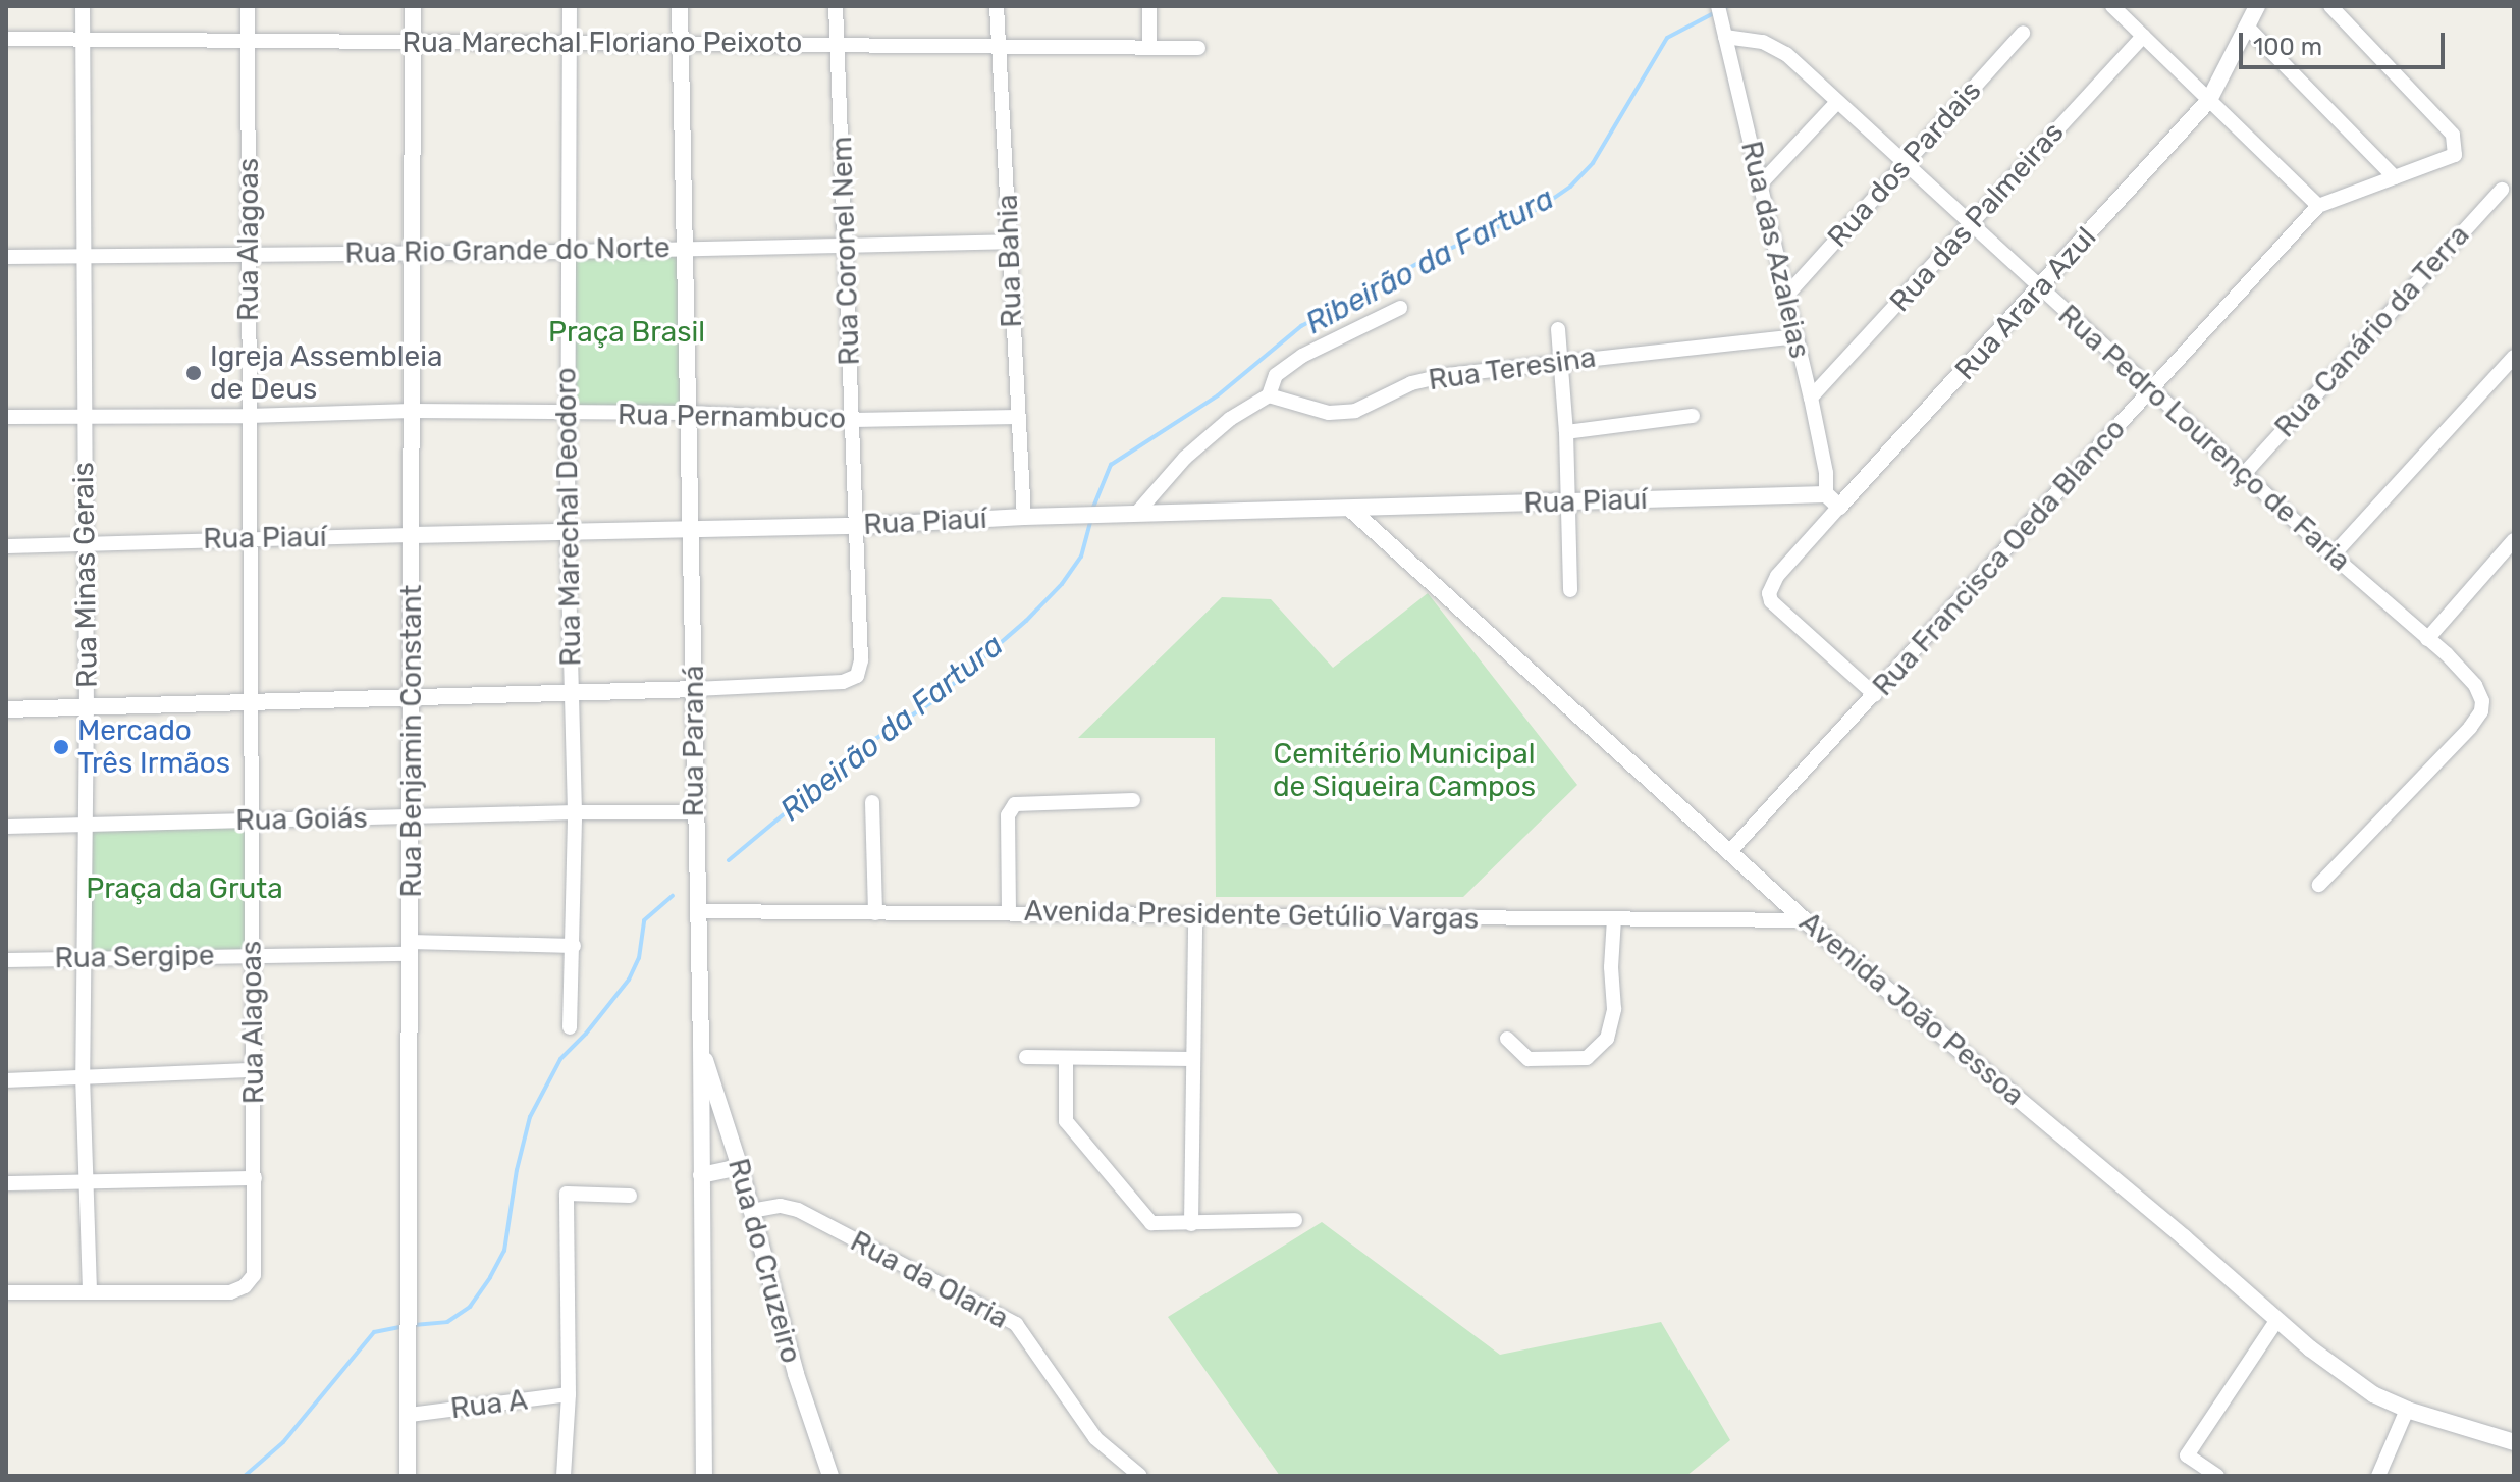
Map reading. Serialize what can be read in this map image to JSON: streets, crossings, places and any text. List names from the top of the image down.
{
  "streets": {
    "street": [
      "Rua Marechal Floriano Peixoto",
      "Rua dos Pardais",
      "Rua das Palmeiras",
      "Rua Alagoas",
      "Rua das Azaleias",
      "Rua Rio Grande do Norte",
      "Rua Coronel Nem",
      "Rua Bahia",
      "Rua Arara Azul",
      "Rua Canário da Terra",
      "Rua Teresina",
      "Rua Pernambuco",
      "Rua Pedro Lourenço de Faria",
      "Rua Piauí",
      "Rua Marechal Deodoro",
      "Rua Francisca Oeda Blanco",
      "Rua Minas Gerais",
      "Rua Benjamin Constant",
      "Rua Paraná",
      "Rua Goiás",
      "Avenida Presidente Getúlio Vargas",
      "Rua Sergipe",
      "Avenida João Pessoa",
      "Rua do Cruzeiro",
      "Rua da Olaria",
      "Rua A"
    ]
  },
  "crossings": [
    ["Rua Marechal Floriano Peixoto", "Rua Alagoas"],
    ["Rua Marechal Floriano Peixoto", "Rua Coronel Nem"],
    ["Rua Marechal Floriano Peixoto", "Rua Bahia"],
    ["Rua Marechal Floriano Peixoto", "Rua Marechal Deodoro"],
    ["Rua Marechal Floriano Peixoto", "Rua Minas Gerais"],
    ["Rua Marechal Floriano Peixoto", "Rua Benjamin Constant"],
    ["Rua Marechal Floriano Peixoto", "Rua Paraná"],
    ["Rua dos Pardais", "Rua das Azaleias"],
    ["Rua dos Pardais", "Rua Pedro Lourenço de Faria"],
    ["Rua das Palmeiras", "Rua das Azaleias"],
    ["Rua das Palmeiras", "Rua Pedro Lourenço de Faria"],
    ["Rua Alagoas", "Rua Rio Grande do Norte"],
    ["Rua Alagoas", "Rua Pernambuco"],
    ["Rua Alagoas", "Rua Piauí"],
    ["Rua Alagoas", "Rua Minas Gerais"],
    ["Rua Alagoas", "Rua Goiás"],
    ["Rua Alagoas", "Rua Sergipe"],
    ["Rua das Azaleias", "Rua Teresina"],
    ["Rua das Azaleias", "Rua Pedro Lourenço de Faria"],
    ["Rua das Azaleias", "Rua Piauí"],
    ["Rua Rio Grande do Norte", "Rua Coronel Nem"],
    ["Rua Rio Grande do Norte", "Rua Bahia"],
    ["Rua Rio Grande do Norte", "Rua Marechal Deodoro"],
    ["Rua Rio Grande do Norte", "Rua Minas Gerais"],
    ["Rua Rio Grande do Norte", "Rua Benjamin Constant"],
    ["Rua Rio Grande do Norte", "Rua Paraná"],
    ["Rua Coronel Nem", "Rua Pernambuco"],
    ["Rua Coronel Nem", "Rua Piauí"],
    ["Rua Coronel Nem", "Rua Paraná"],
    ["Rua Bahia", "Rua Pernambuco"],
    ["Rua Bahia", "Rua Piauí"],
    ["Rua Arara Azul", "Rua Pedro Lourenço de Faria"],
    ["Rua Arara Azul", "Rua Francisca Oeda Blanco"],
    ["Rua Canário da Terra", "Rua Pedro Lourenço de Faria"],
    ["Rua Pernambuco", "Rua Marechal Deodoro"],
    ["Rua Pernambuco", "Rua Minas Gerais"],
    ["Rua Pernambuco", "Rua Benjamin Constant"],
    ["Rua Pernambuco", "Rua Paraná"],
    ["Rua Pedro Lourenço de Faria", "Rua Francisca Oeda Blanco"],
    ["Rua Piauí", "Rua Marechal Deodoro"],
    ["Rua Piauí", "Rua Minas Gerais"],
    ["Rua Piauí", "Rua Benjamin Constant"],
    ["Rua Piauí", "Rua Paraná"],
    ["Rua Piauí", "Avenida João Pessoa"],
    ["Rua Marechal Deodoro", "Rua Goiás"],
    ["Rua Marechal Deodoro", "Rua Sergipe"],
    ["Rua Francisca Oeda Blanco", "Avenida João Pessoa"],
    ["Rua Minas Gerais", "Rua Goiás"],
    ["Rua Minas Gerais", "Rua Sergipe"],
    ["Rua Benjamin Constant", "Rua Goiás"],
    ["Rua Benjamin Constant", "Rua Sergipe"],
    ["Rua Benjamin Constant", "Rua A"],
    ["Rua Paraná", "Rua Goiás"],
    ["Rua Paraná", "Avenida Presidente Getúlio Vargas"],
    ["Rua Paraná", "Rua do Cruzeiro"],
    ["Avenida Presidente Getúlio Vargas", "Avenida João Pessoa"],
    ["Rua do Cruzeiro", "Rua da Olaria"]
  ],
  "water": ["Ribeirão da Fartura"],
  "parks": ["Praça Brasil", "Cemitério Municipal de Siqueira Campos", "Praça da Gruta"],
  "places": ["Igreja Assembleia de Deus", "Mercado Três Irmãos"],
  "scale_bar": "100 m"
}
